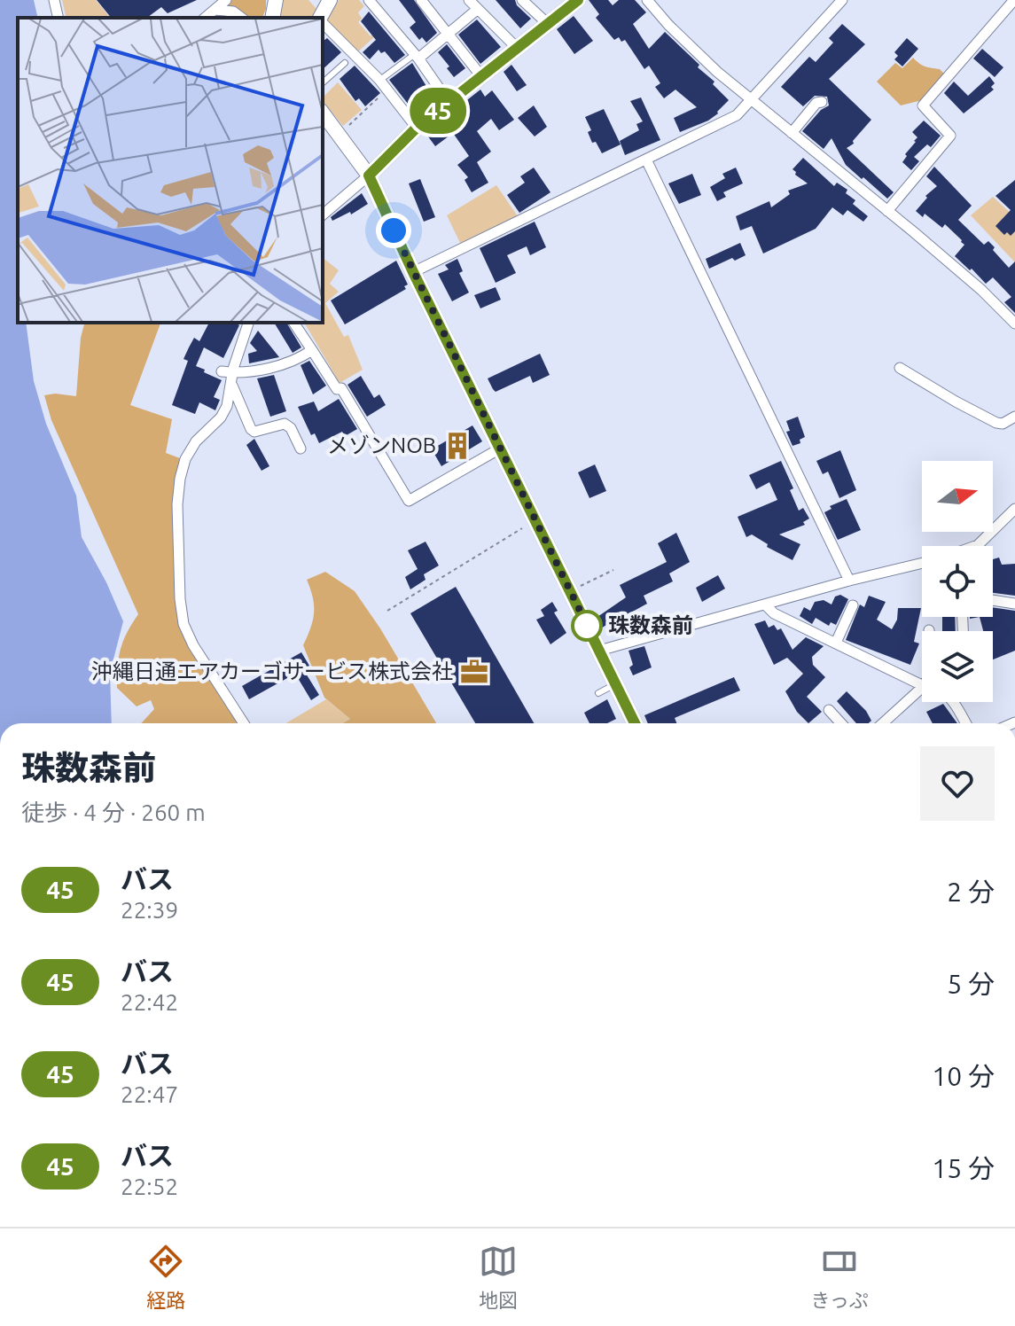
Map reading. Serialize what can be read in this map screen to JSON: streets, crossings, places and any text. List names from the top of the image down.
{
  "places": {
    "building": ["メゾンNOB"],
    "other": ["珠数森前"],
    "office": ["沖縄日通エアカーゴサービス株式会社"]
  },
  "lines": ["bus line 45"],
  "north": "right",
  "page": {
    "on_map": "45",
    "heading": ["珠数森前", "徒歩 · 4 分 · 260 m"],
    "list": [
      {
        "mark": "45",
        "name": "バス",
        "note": "22:39",
        "value": "2 分"
      },
      {
        "mark": "45",
        "name": "バス",
        "note": "22:42",
        "value": "5 分"
      },
      {
        "mark": "45",
        "name": "バス",
        "note": "22:47",
        "value": "10 分"
      },
      {
        "mark": "45",
        "name": "バス",
        "note": "22:52",
        "value": "15 分"
      }
    ],
    "tabs": ["経路", "地図", "きっぷ"]
  }
}
